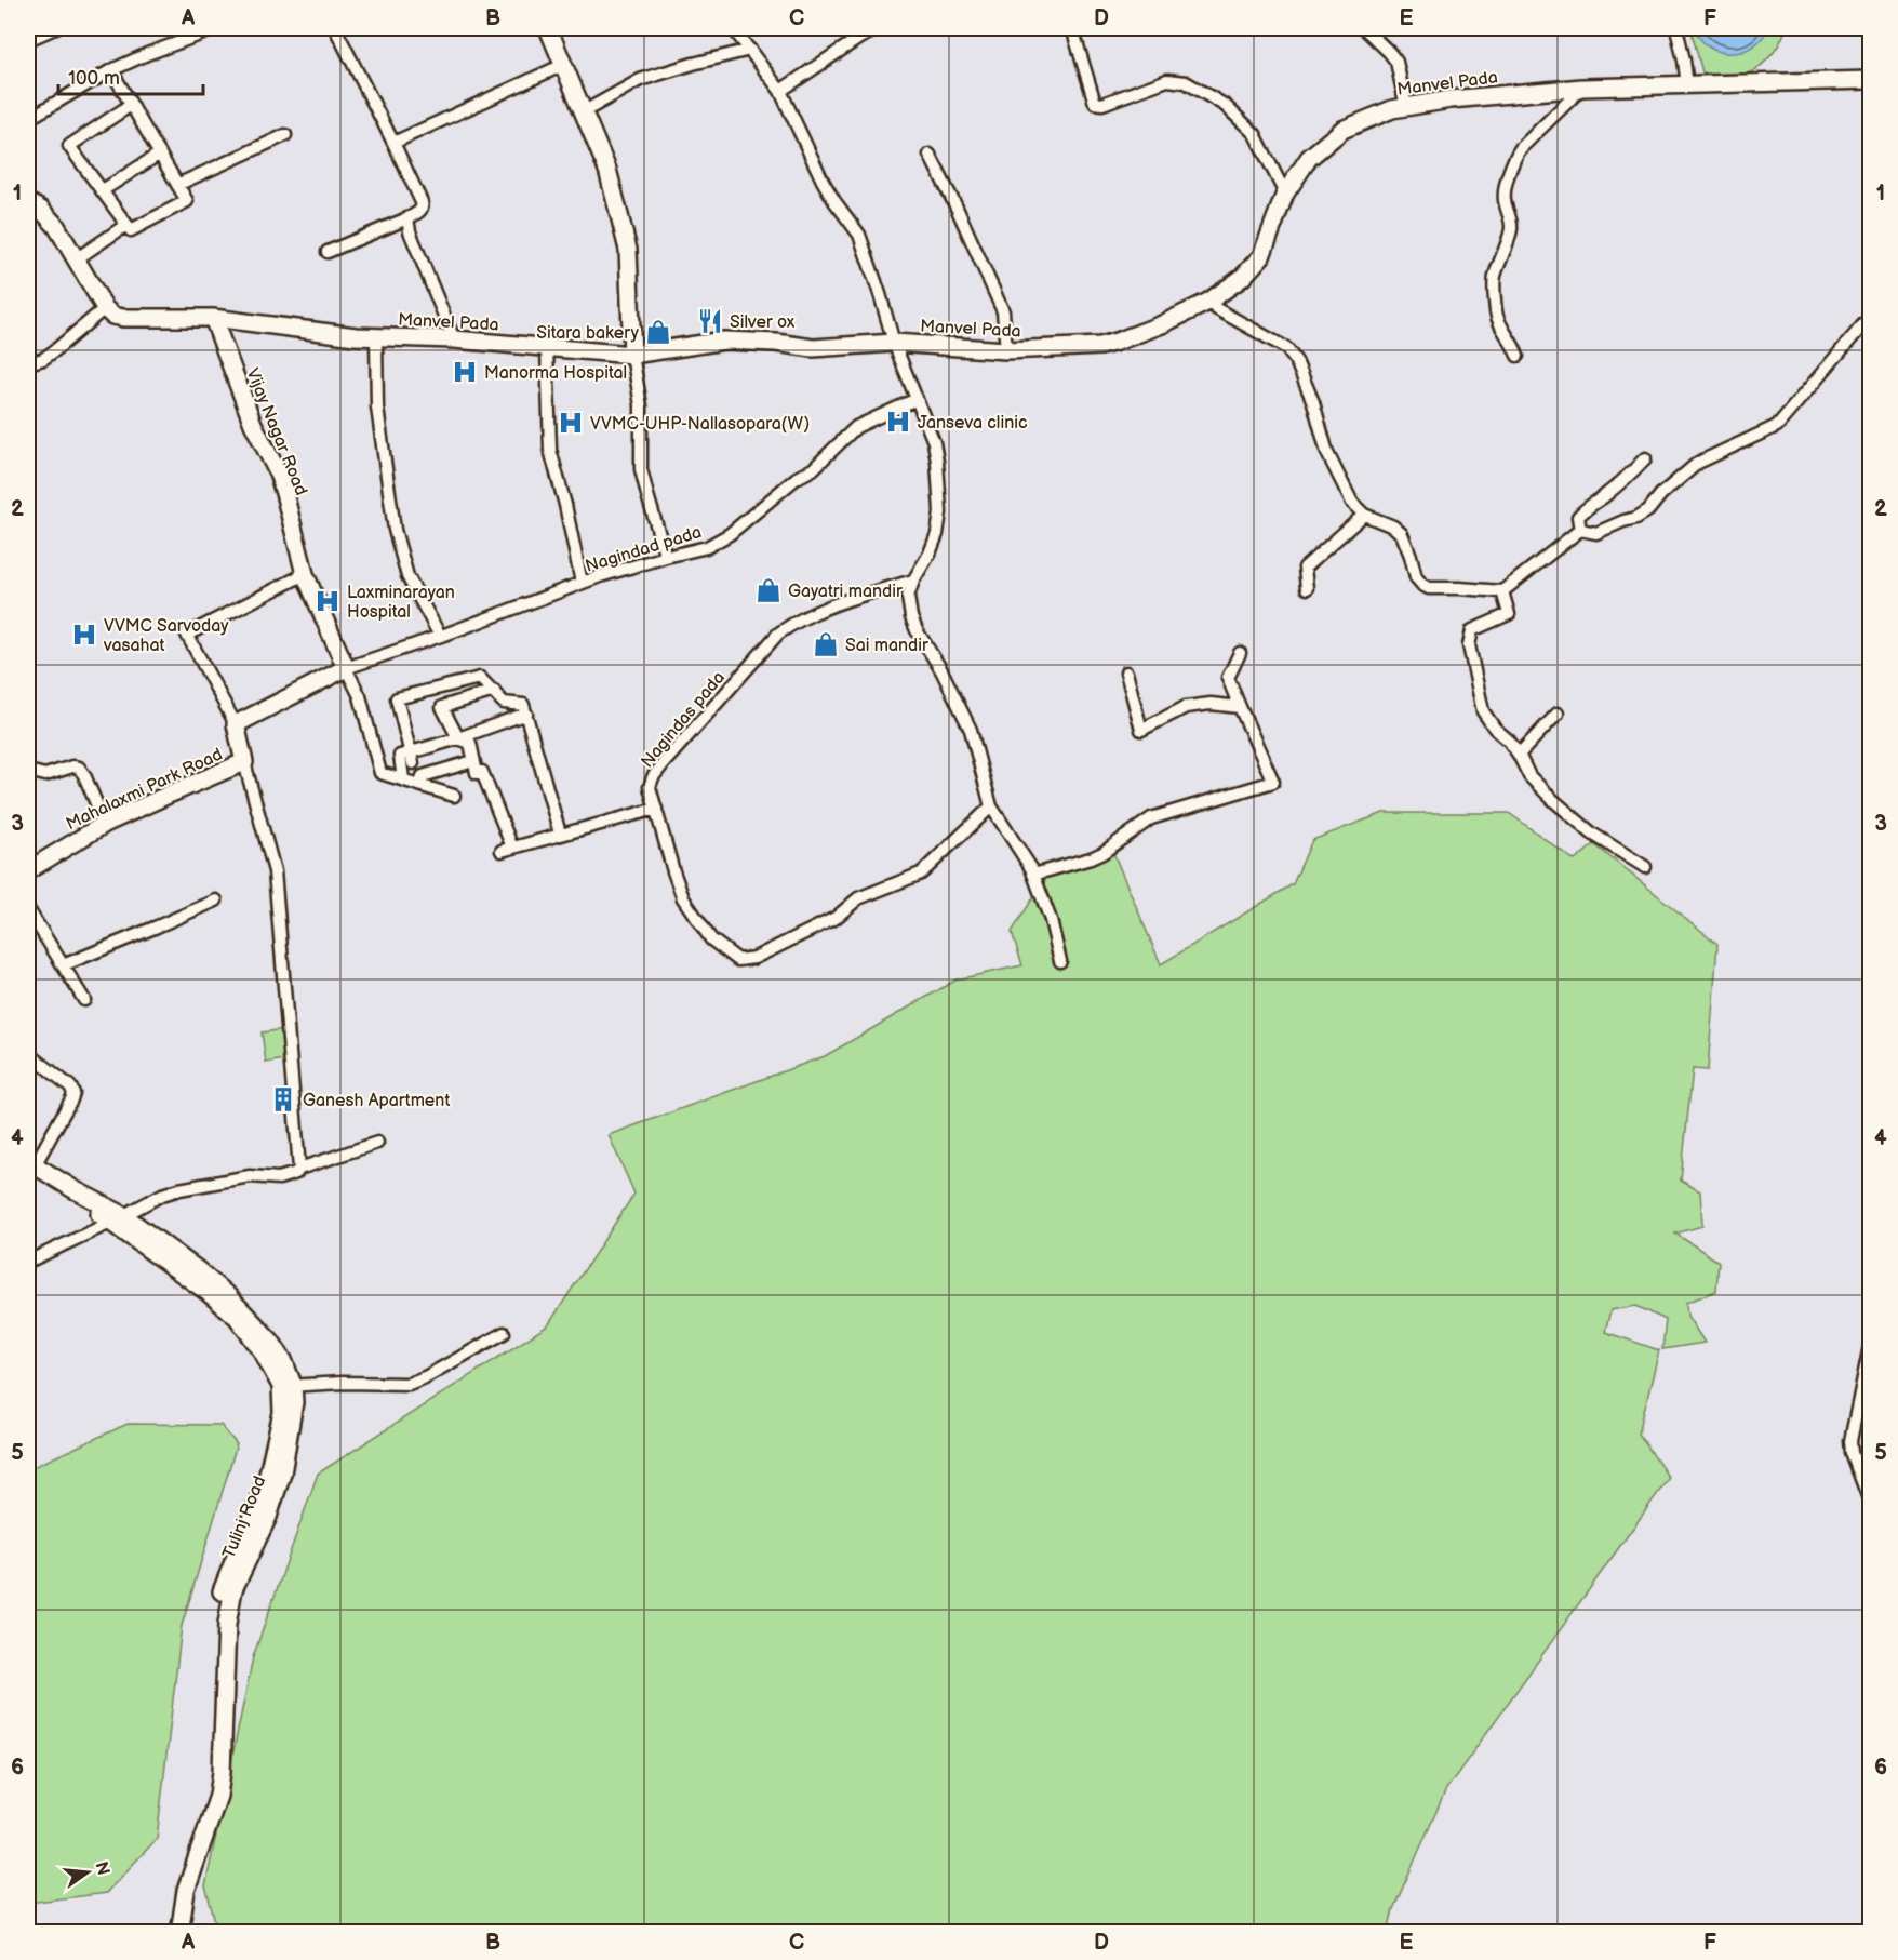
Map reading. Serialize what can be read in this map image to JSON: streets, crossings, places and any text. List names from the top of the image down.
{
  "streets": {
    "main road": [
      "Manvel Pada",
      "Vijay Nagar Road",
      "Mahalaxmi Park Road",
      "Tulinj Road"
    ],
    "street": ["Nagindad pada", "Nagindas pada"]
  },
  "crossings": [
    ["Manvel Pada", "Vijay Nagar Road"],
    ["Vijay Nagar Road", "Nagindad pada"]
  ],
  "places": {
    "restaurant": ["Silver ox"],
    "shop": ["Sitara bakery", "Gayatri mandir", "Sai mandir"],
    "hospital": [
      "Manorma Hospital",
      "Janseva clinic",
      "VVMC-UHP-Nallasopara(W)",
      "Laxminarayan Hospital",
      "VVMC Sarvoday vasahat"
    ],
    "building": ["Ganesh Apartment"]
  },
  "scale_bar": "100 m",
  "north": "right",
  "grid": {
    "columns": [
      "A",
      "B",
      "C",
      "D",
      "E",
      "F"
    ],
    "rows": [
      "1",
      "2",
      "3",
      "4",
      "5",
      "6"
    ]
  }
}
